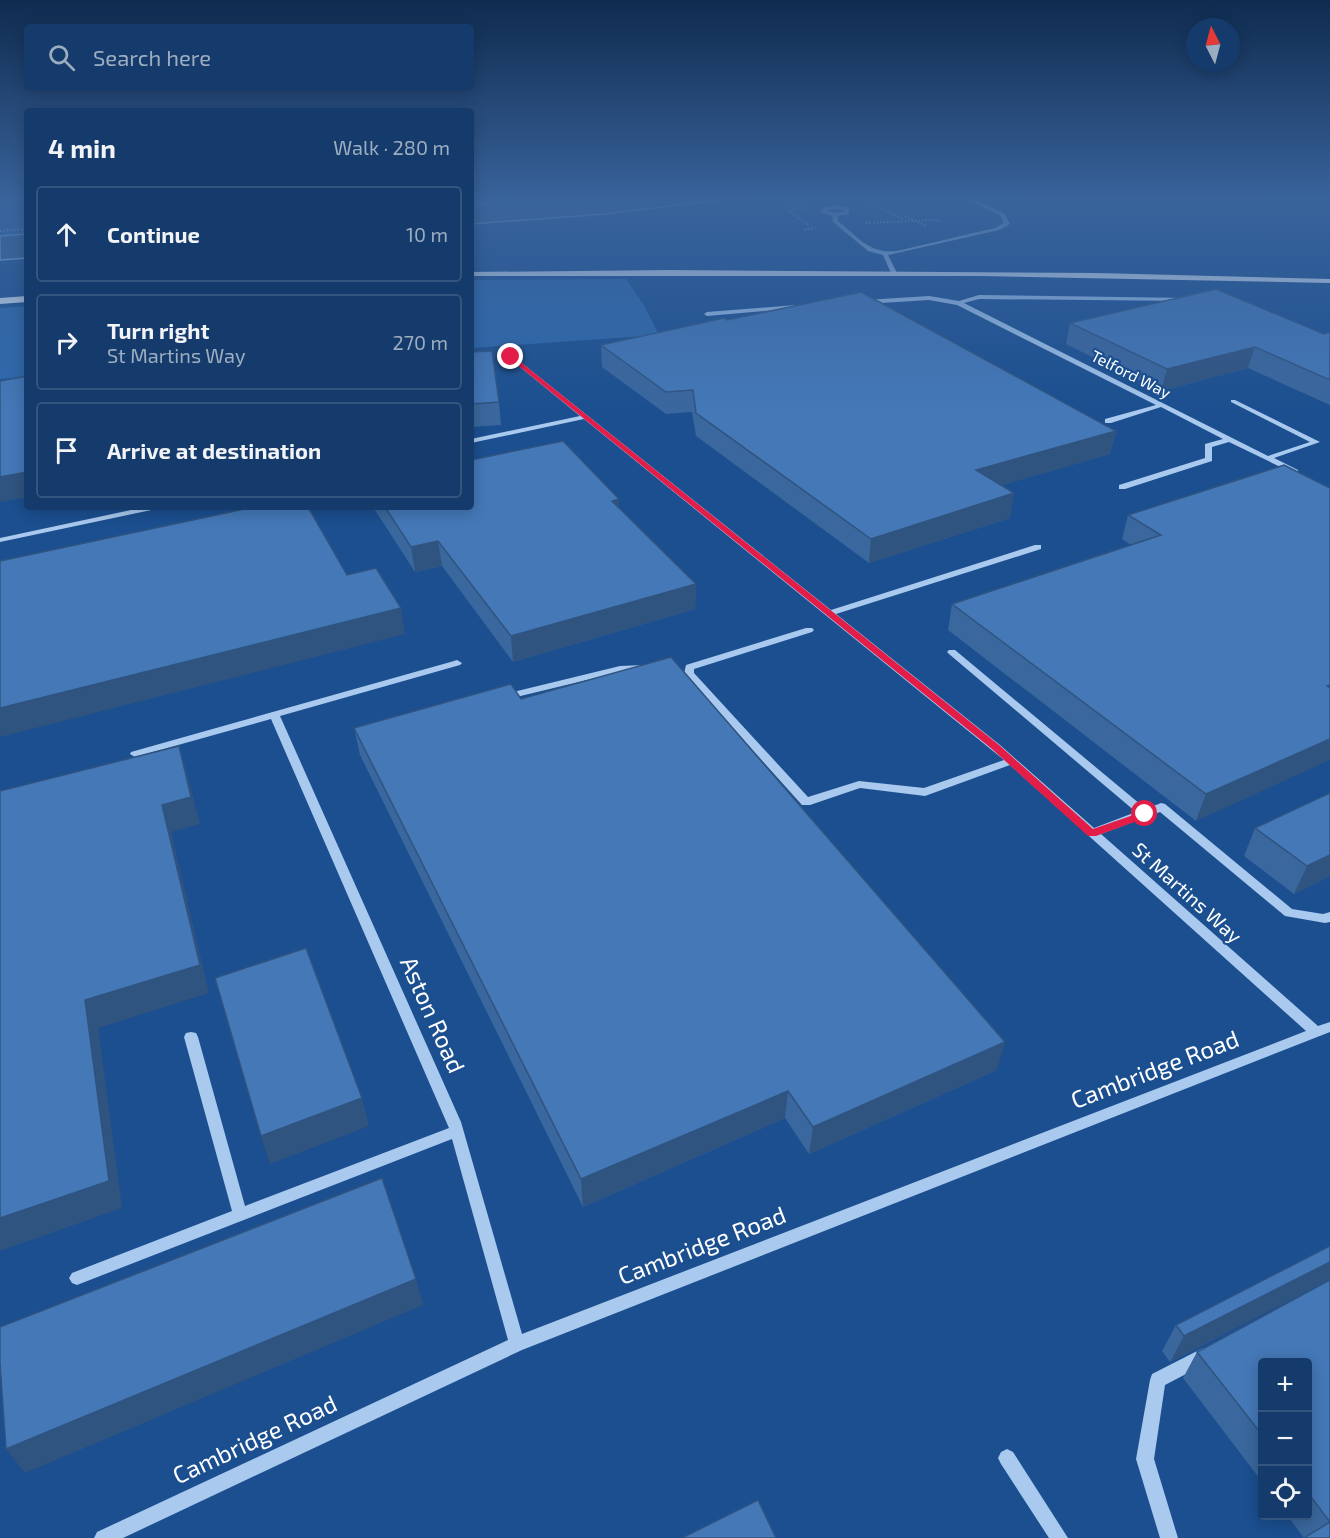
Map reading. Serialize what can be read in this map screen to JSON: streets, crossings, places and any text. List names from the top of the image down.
{
  "streets": {
    "street": [
      "Telford Way",
      "St Martins Way",
      "Aston Road",
      "Cambridge Road"
    ]
  },
  "crossings": [
    ["St Martins Way", "Cambridge Road"],
    ["Aston Road", "Cambridge Road"]
  ],
  "north": "top",
  "page": {
    "search": "Search here",
    "heading": ["4 min", "Walk · 280 m"],
    "list": [
      ["Continue", "10 m"],
      ["Turn right", "St Martins Way", "270 m"],
      "Arrive at destination"
    ],
    "map_buttons": ["+", "−"]
  }
}
